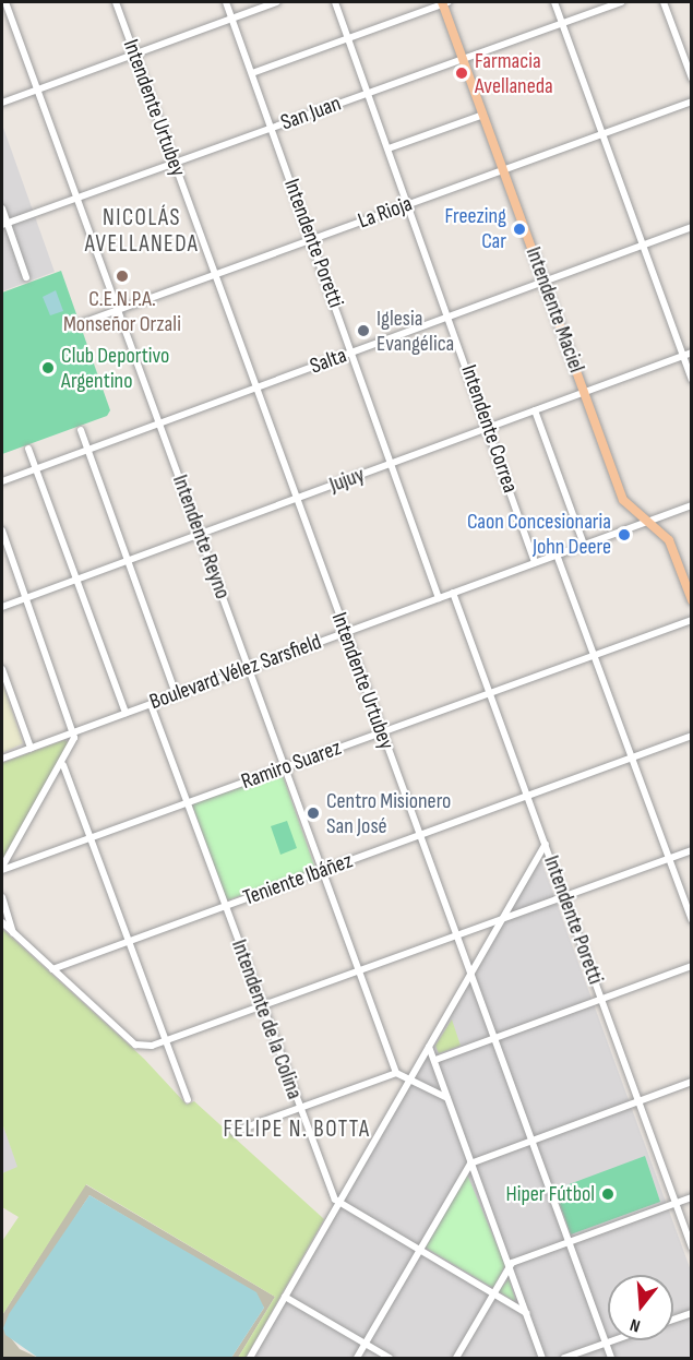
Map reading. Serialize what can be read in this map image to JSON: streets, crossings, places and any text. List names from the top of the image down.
{
  "streets": {
    "main road": ["Intendente Maciel"],
    "street": [
      "Intendente Urtubey",
      "San Juan",
      "La Rioja",
      "Intendente Poretti",
      "Salta",
      "Intendente Correa",
      "Jujuy",
      "Intendente Reyno",
      "Boulevard Vélez Sarsfield",
      "Ramiro Suarez",
      "Teniente Ibáñez",
      "Intendente de la Colina"
    ]
  },
  "crossings": [
    ["Intendente Urtubey", "San Juan"],
    ["Intendente Urtubey", "La Rioja"],
    ["Intendente Urtubey", "Salta"],
    ["Intendente Urtubey", "Jujuy"],
    ["Intendente Urtubey", "Boulevard Vélez Sarsfield"],
    ["Intendente Urtubey", "Ramiro Suarez"],
    ["Intendente Urtubey", "Teniente Ibáñez"],
    ["San Juan", "Intendente Poretti"],
    ["San Juan", "Intendente Maciel"],
    ["San Juan", "Intendente Correa"],
    ["San Juan", "Intendente Reyno"],
    ["La Rioja", "Intendente Poretti"],
    ["La Rioja", "Intendente Maciel"],
    ["La Rioja", "Intendente Correa"],
    ["La Rioja", "Intendente Reyno"],
    ["Intendente Poretti", "Salta"],
    ["Intendente Poretti", "Jujuy"],
    ["Intendente Poretti", "Boulevard Vélez Sarsfield"],
    ["Intendente Poretti", "Ramiro Suarez"],
    ["Intendente Poretti", "Teniente Ibáñez"],
    ["Intendente Maciel", "Salta"],
    ["Intendente Maciel", "Jujuy"],
    ["Intendente Maciel", "Boulevard Vélez Sarsfield"],
    ["Salta", "Intendente Correa"],
    ["Salta", "Intendente Reyno"],
    ["Intendente Correa", "Jujuy"],
    ["Intendente Correa", "Boulevard Vélez Sarsfield"],
    ["Jujuy", "Intendente Reyno"],
    ["Intendente Reyno", "Boulevard Vélez Sarsfield"],
    ["Intendente Reyno", "Ramiro Suarez"],
    ["Intendente Reyno", "Teniente Ibáñez"],
    ["Boulevard Vélez Sarsfield", "Intendente de la Colina"],
    ["Ramiro Suarez", "Intendente de la Colina"],
    ["Teniente Ibáñez", "Intendente de la Colina"]
  ],
  "districts": ["NICOLÁS AVELLANEDA", "FELIPE N. BOTTA"],
  "places": [
    "Farmacia Avellaneda",
    "Freezing Car",
    "C.E.N.P.A. Monseñor Orzali",
    "Iglesia Evangélica",
    "Club Deportivo Argentino",
    "Caon Concesionaria John Deere",
    "Centro Misionero San José",
    "Hiper Fútbol"
  ],
  "north": "bottom"
}
